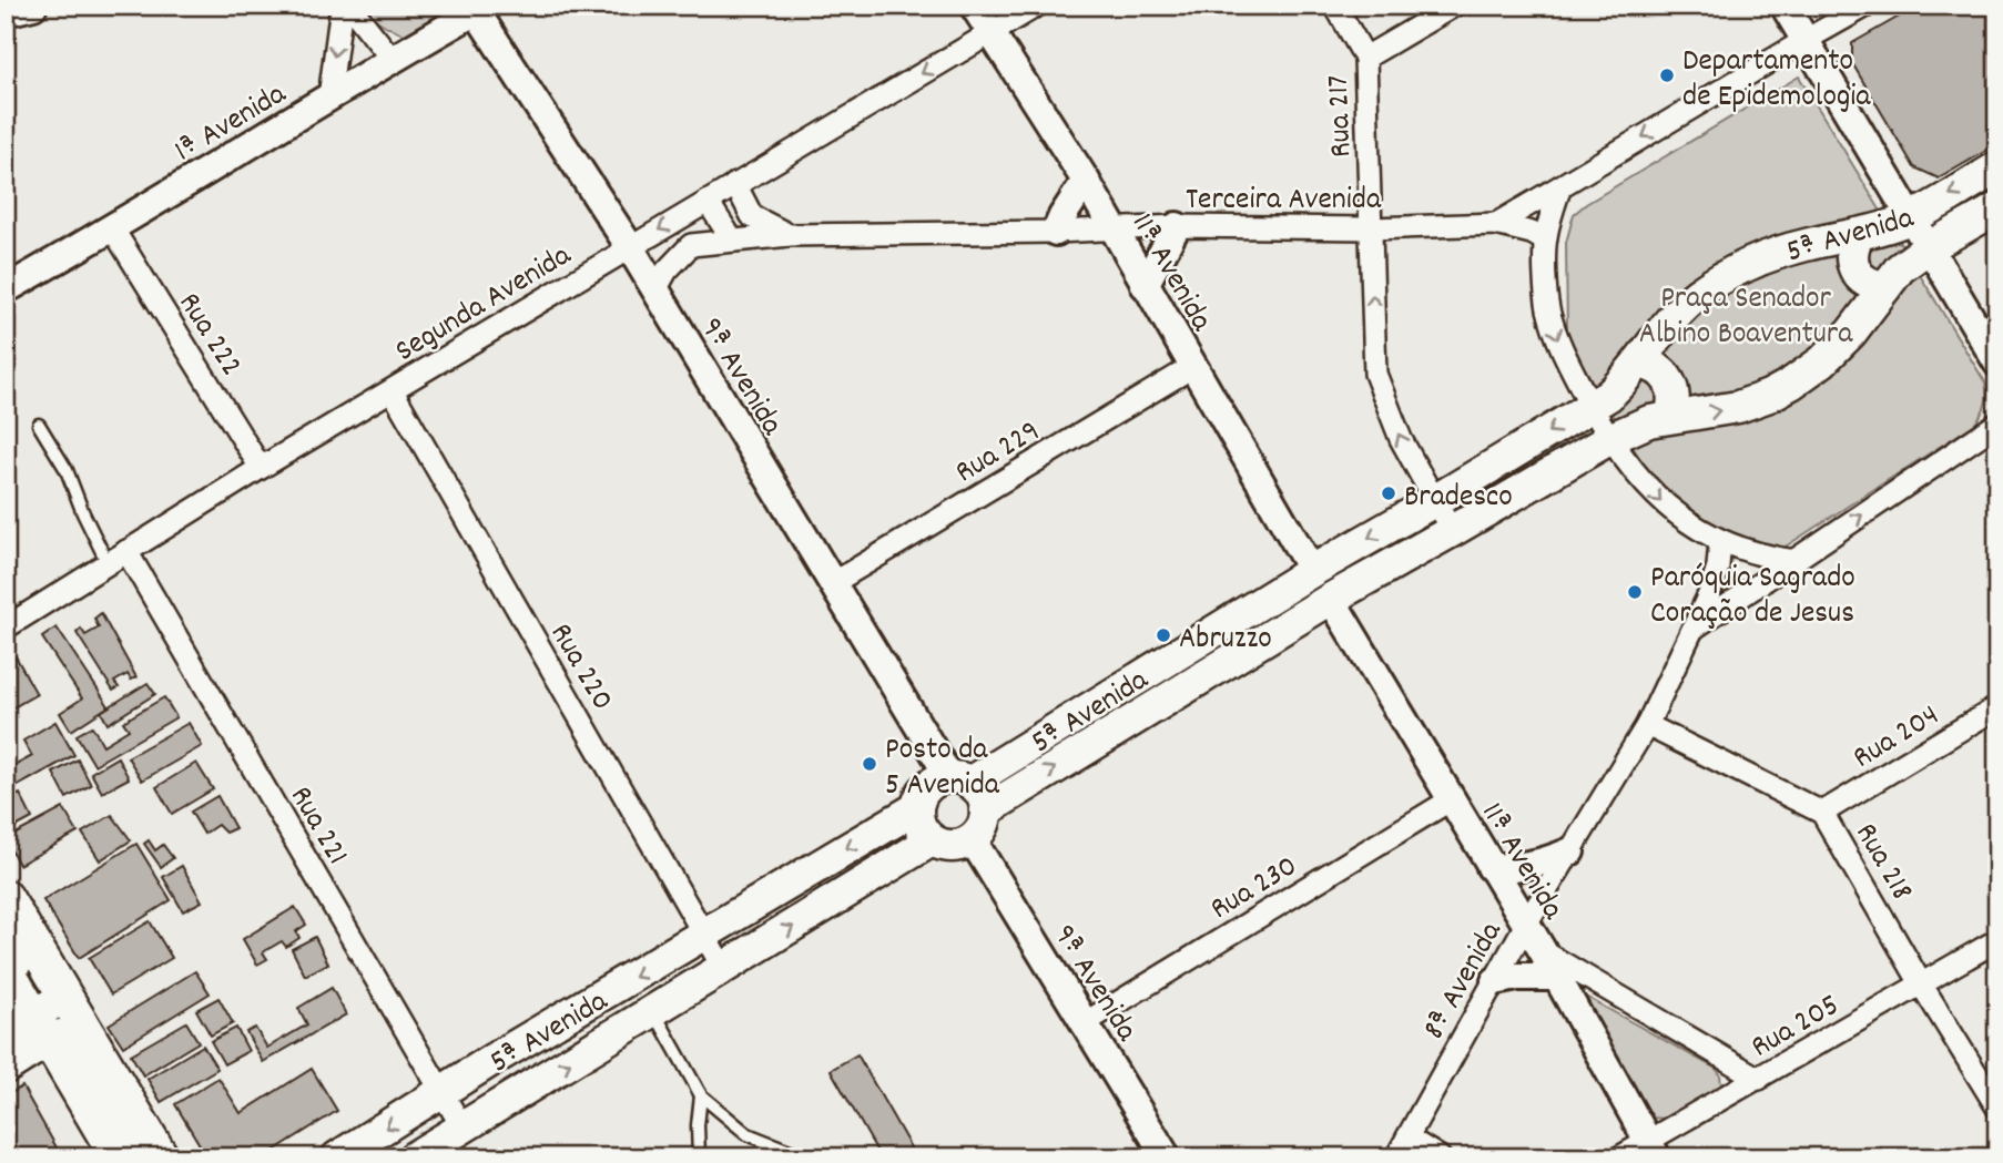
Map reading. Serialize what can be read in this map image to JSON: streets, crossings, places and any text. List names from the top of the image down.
{
  "streets": {
    "main road": ["5ª Avenida"],
    "street": [
      "Rua 217",
      "1ª Avenida",
      "Terceira Avenida",
      "11ª Avenida",
      "Segunda Avenida",
      "Rua 222",
      "9ª Avenida",
      "Rua 229",
      "Rua 220",
      "Rua 204",
      "Rua 221",
      "Rua 218",
      "Rua 230",
      "8ª Avenida",
      "Rua 205"
    ]
  },
  "crossings": [
    ["Rua 217", "Terceira Avenida"],
    ["Rua 217", "5ª Avenida"],
    ["1ª Avenida", "Rua 222"],
    ["1ª Avenida", "9ª Avenida"],
    ["Terceira Avenida", "11ª Avenida"],
    ["Terceira Avenida", "Segunda Avenida"],
    ["Terceira Avenida", "9ª Avenida"],
    ["5ª Avenida", "11ª Avenida"],
    ["5ª Avenida", "9ª Avenida"],
    ["5ª Avenida", "Rua 220"],
    ["5ª Avenida", "Rua 221"],
    ["11ª Avenida", "Segunda Avenida"],
    ["11ª Avenida", "Rua 229"],
    ["11ª Avenida", "Rua 230"],
    ["11ª Avenida", "8ª Avenida"],
    ["11ª Avenida", "Rua 205"],
    ["Segunda Avenida", "Rua 222"],
    ["Segunda Avenida", "9ª Avenida"],
    ["Segunda Avenida", "Rua 220"],
    ["Segunda Avenida", "Rua 221"],
    ["9ª Avenida", "Rua 229"],
    ["9ª Avenida", "Rua 230"],
    ["Rua 204", "Rua 218"],
    ["Rua 218", "8ª Avenida"],
    ["Rua 218", "Rua 205"]
  ],
  "parks": ["Praça Senador Albino Boaventura"],
  "places": [
    "Departamento de Epidemologia",
    "Bradesco",
    "Paróquia Sagrado Coração de Jesus",
    "Abruzzo",
    "Posto da 5 Avenida"
  ]
}
